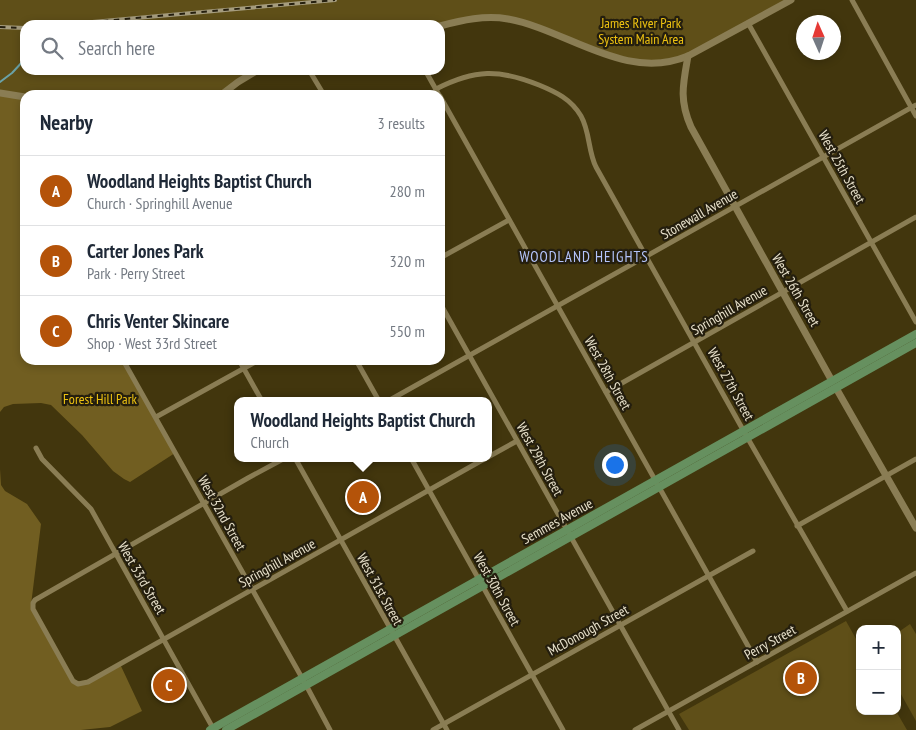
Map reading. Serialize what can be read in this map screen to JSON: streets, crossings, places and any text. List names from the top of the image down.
{
  "streets": {
    "main road": ["Semmes Avenue"],
    "street": [
      "West 25th Street",
      "Stonewall Avenue",
      "West 26th Street",
      "Springhill Avenue",
      "West 28th Street",
      "West 27th Street",
      "West 29th Street",
      "West 32nd Street",
      "West 33rd Street",
      "West 31st Street",
      "West 30th Street",
      "McDonough Street",
      "Perry Street"
    ]
  },
  "crossings": [
    ["West 25th Street", "Stonewall Avenue"],
    ["West 25th Street", "Springhill Avenue"],
    ["Stonewall Avenue", "West 26th Street"],
    ["Stonewall Avenue", "West 28th Street"],
    ["Stonewall Avenue", "West 27th Street"],
    ["Stonewall Avenue", "West 29th Street"],
    ["West 26th Street", "Springhill Avenue"],
    ["West 26th Street", "Semmes Avenue"],
    ["Springhill Avenue", "West 28th Street"],
    ["Springhill Avenue", "West 27th Street"],
    ["Springhill Avenue", "West 29th Street"],
    ["Springhill Avenue", "West 32nd Street"],
    ["Springhill Avenue", "West 33rd Street"],
    ["Springhill Avenue", "West 31st Street"],
    ["Springhill Avenue", "West 30th Street"],
    ["West 28th Street", "West 27th Street"],
    ["West 28th Street", "Semmes Avenue"],
    ["West 28th Street", "McDonough Street"],
    ["West 28th Street", "Perry Street"],
    ["West 27th Street", "Semmes Avenue"],
    ["West 27th Street", "Perry Street"],
    ["West 29th Street", "Semmes Avenue"],
    ["West 29th Street", "McDonough Street"],
    ["West 29th Street", "Perry Street"],
    ["West 32nd Street", "Semmes Avenue"],
    ["Semmes Avenue", "West 33rd Street"],
    ["Semmes Avenue", "West 31st Street"],
    ["Semmes Avenue", "West 30th Street"],
    ["West 31st Street", "McDonough Street"],
    ["West 30th Street", "McDonough Street"]
  ],
  "districts": ["WOODLAND HEIGHTS"],
  "parks": ["James River Park System Main Area", "Forest Hill Park"],
  "north": "top",
  "page": {
    "search": "Search here",
    "heading": ["Nearby", "3 results"],
    "list": [
      {
        "mark": "A",
        "name": "Woodland Heights Baptist Church",
        "note": "Church · Springhill Avenue",
        "value": "280 m"
      },
      {
        "mark": "B",
        "name": "Carter Jones Park",
        "note": "Park · Perry Street",
        "value": "320 m"
      },
      {
        "mark": "C",
        "name": "Chris Venter Skincare",
        "note": "Shop · West 33rd Street",
        "value": "550 m"
      }
    ],
    "popup": ["Woodland Heights Baptist Church", "Church"],
    "pins": ["A", "B", "C"],
    "map_buttons": ["+", "−"]
  }
}
